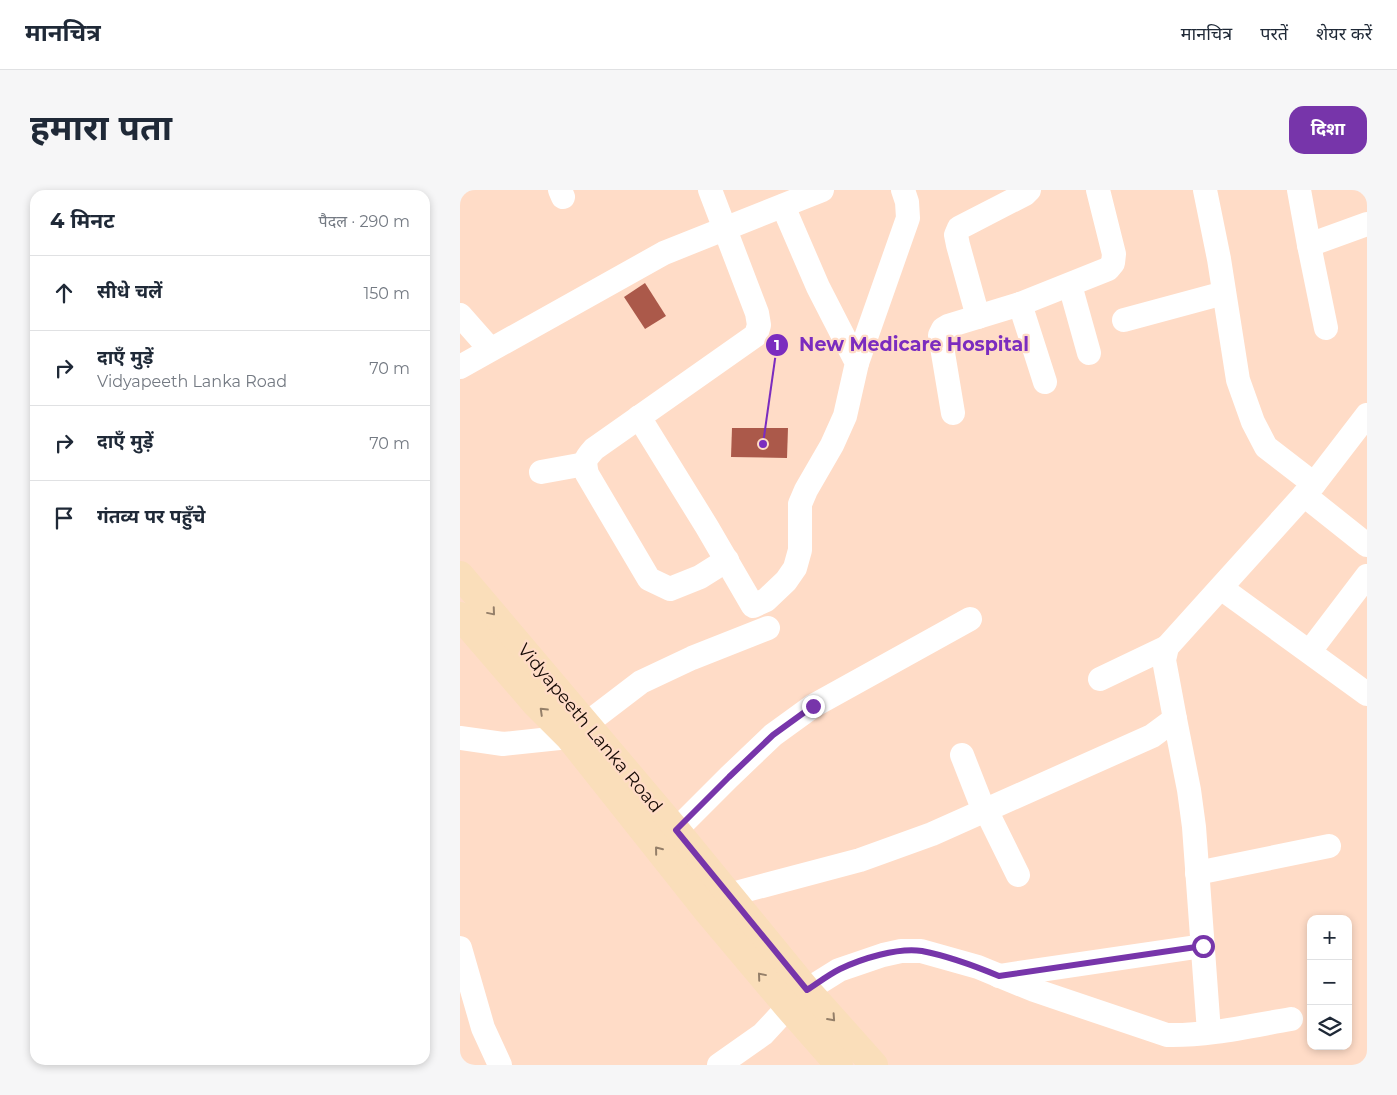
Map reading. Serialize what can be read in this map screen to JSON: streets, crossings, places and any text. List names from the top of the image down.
{
  "streets": {
    "main road": ["Vidyapeeth Lanka Road"]
  },
  "places": ["New Medicare Hospital"],
  "page": {
    "header": "मानचित्र",
    "nav": ["मानचित्र", "परतें", "शेयर करें"],
    "title": "हमारा पता",
    "buttons": "दिशा",
    "heading": ["4 मिनट", "पैदल · 290 m"],
    "list": [
      ["सीधे चलें", "150 m"],
      ["दाएँ मुड़ें", "Vidyapeeth Lanka Road", "70 m"],
      ["दाएँ मुड़ें", "70 m"],
      "गंतव्य पर पहुँचे"
    ],
    "map_buttons": ["+", "−"]
  }
}
